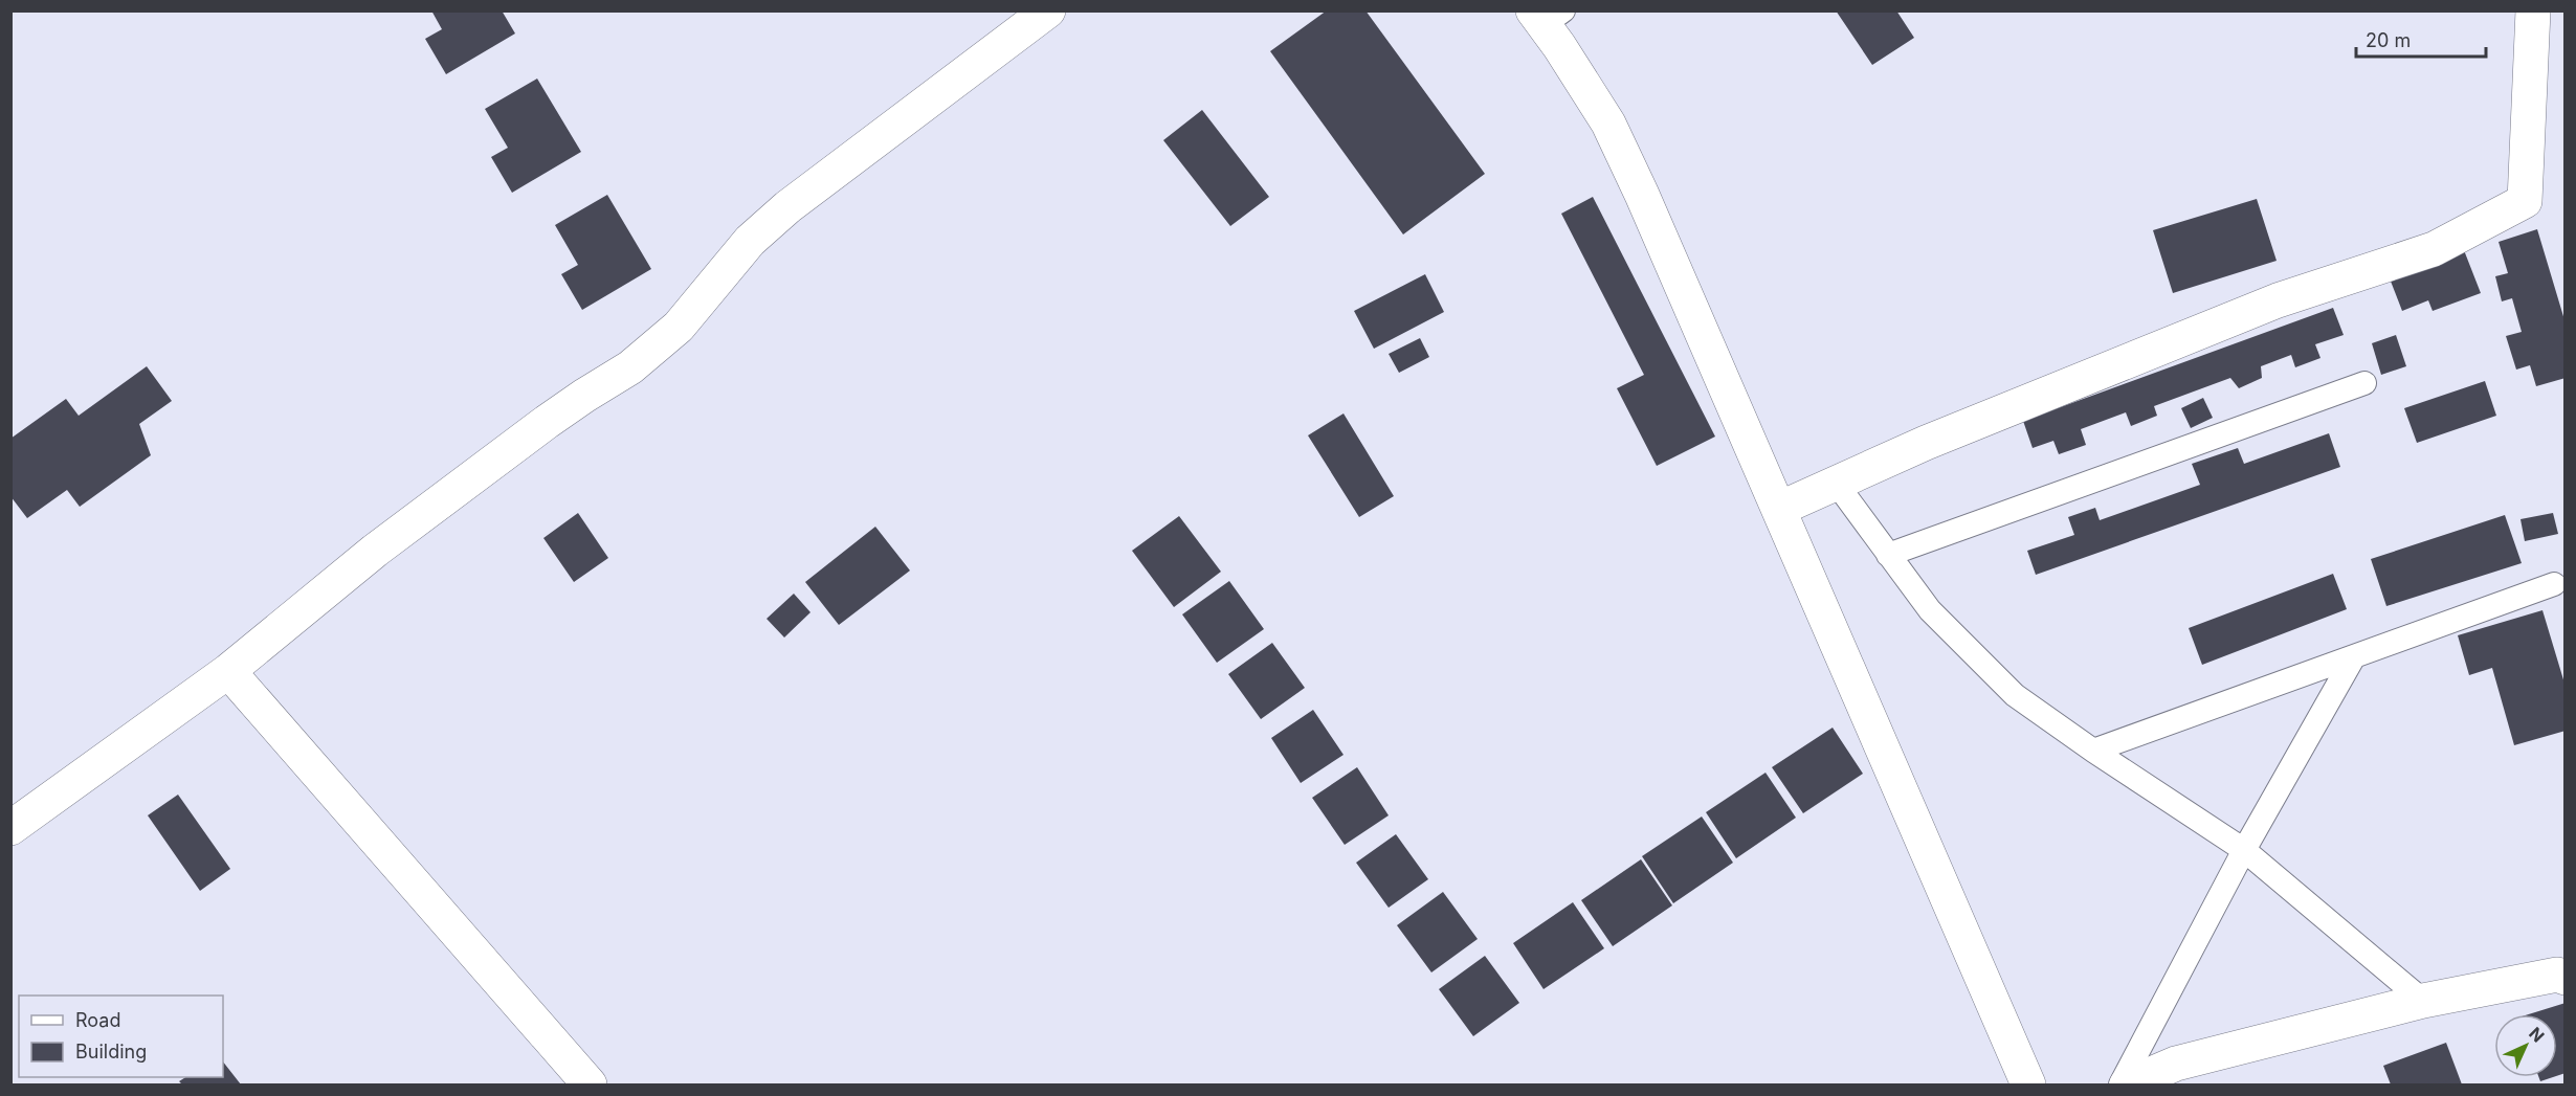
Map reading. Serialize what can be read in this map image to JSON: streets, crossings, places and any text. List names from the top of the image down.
{
  "legend": ["Road", "Building"],
  "scale_bar": "20 m",
  "north": "top right"
}
